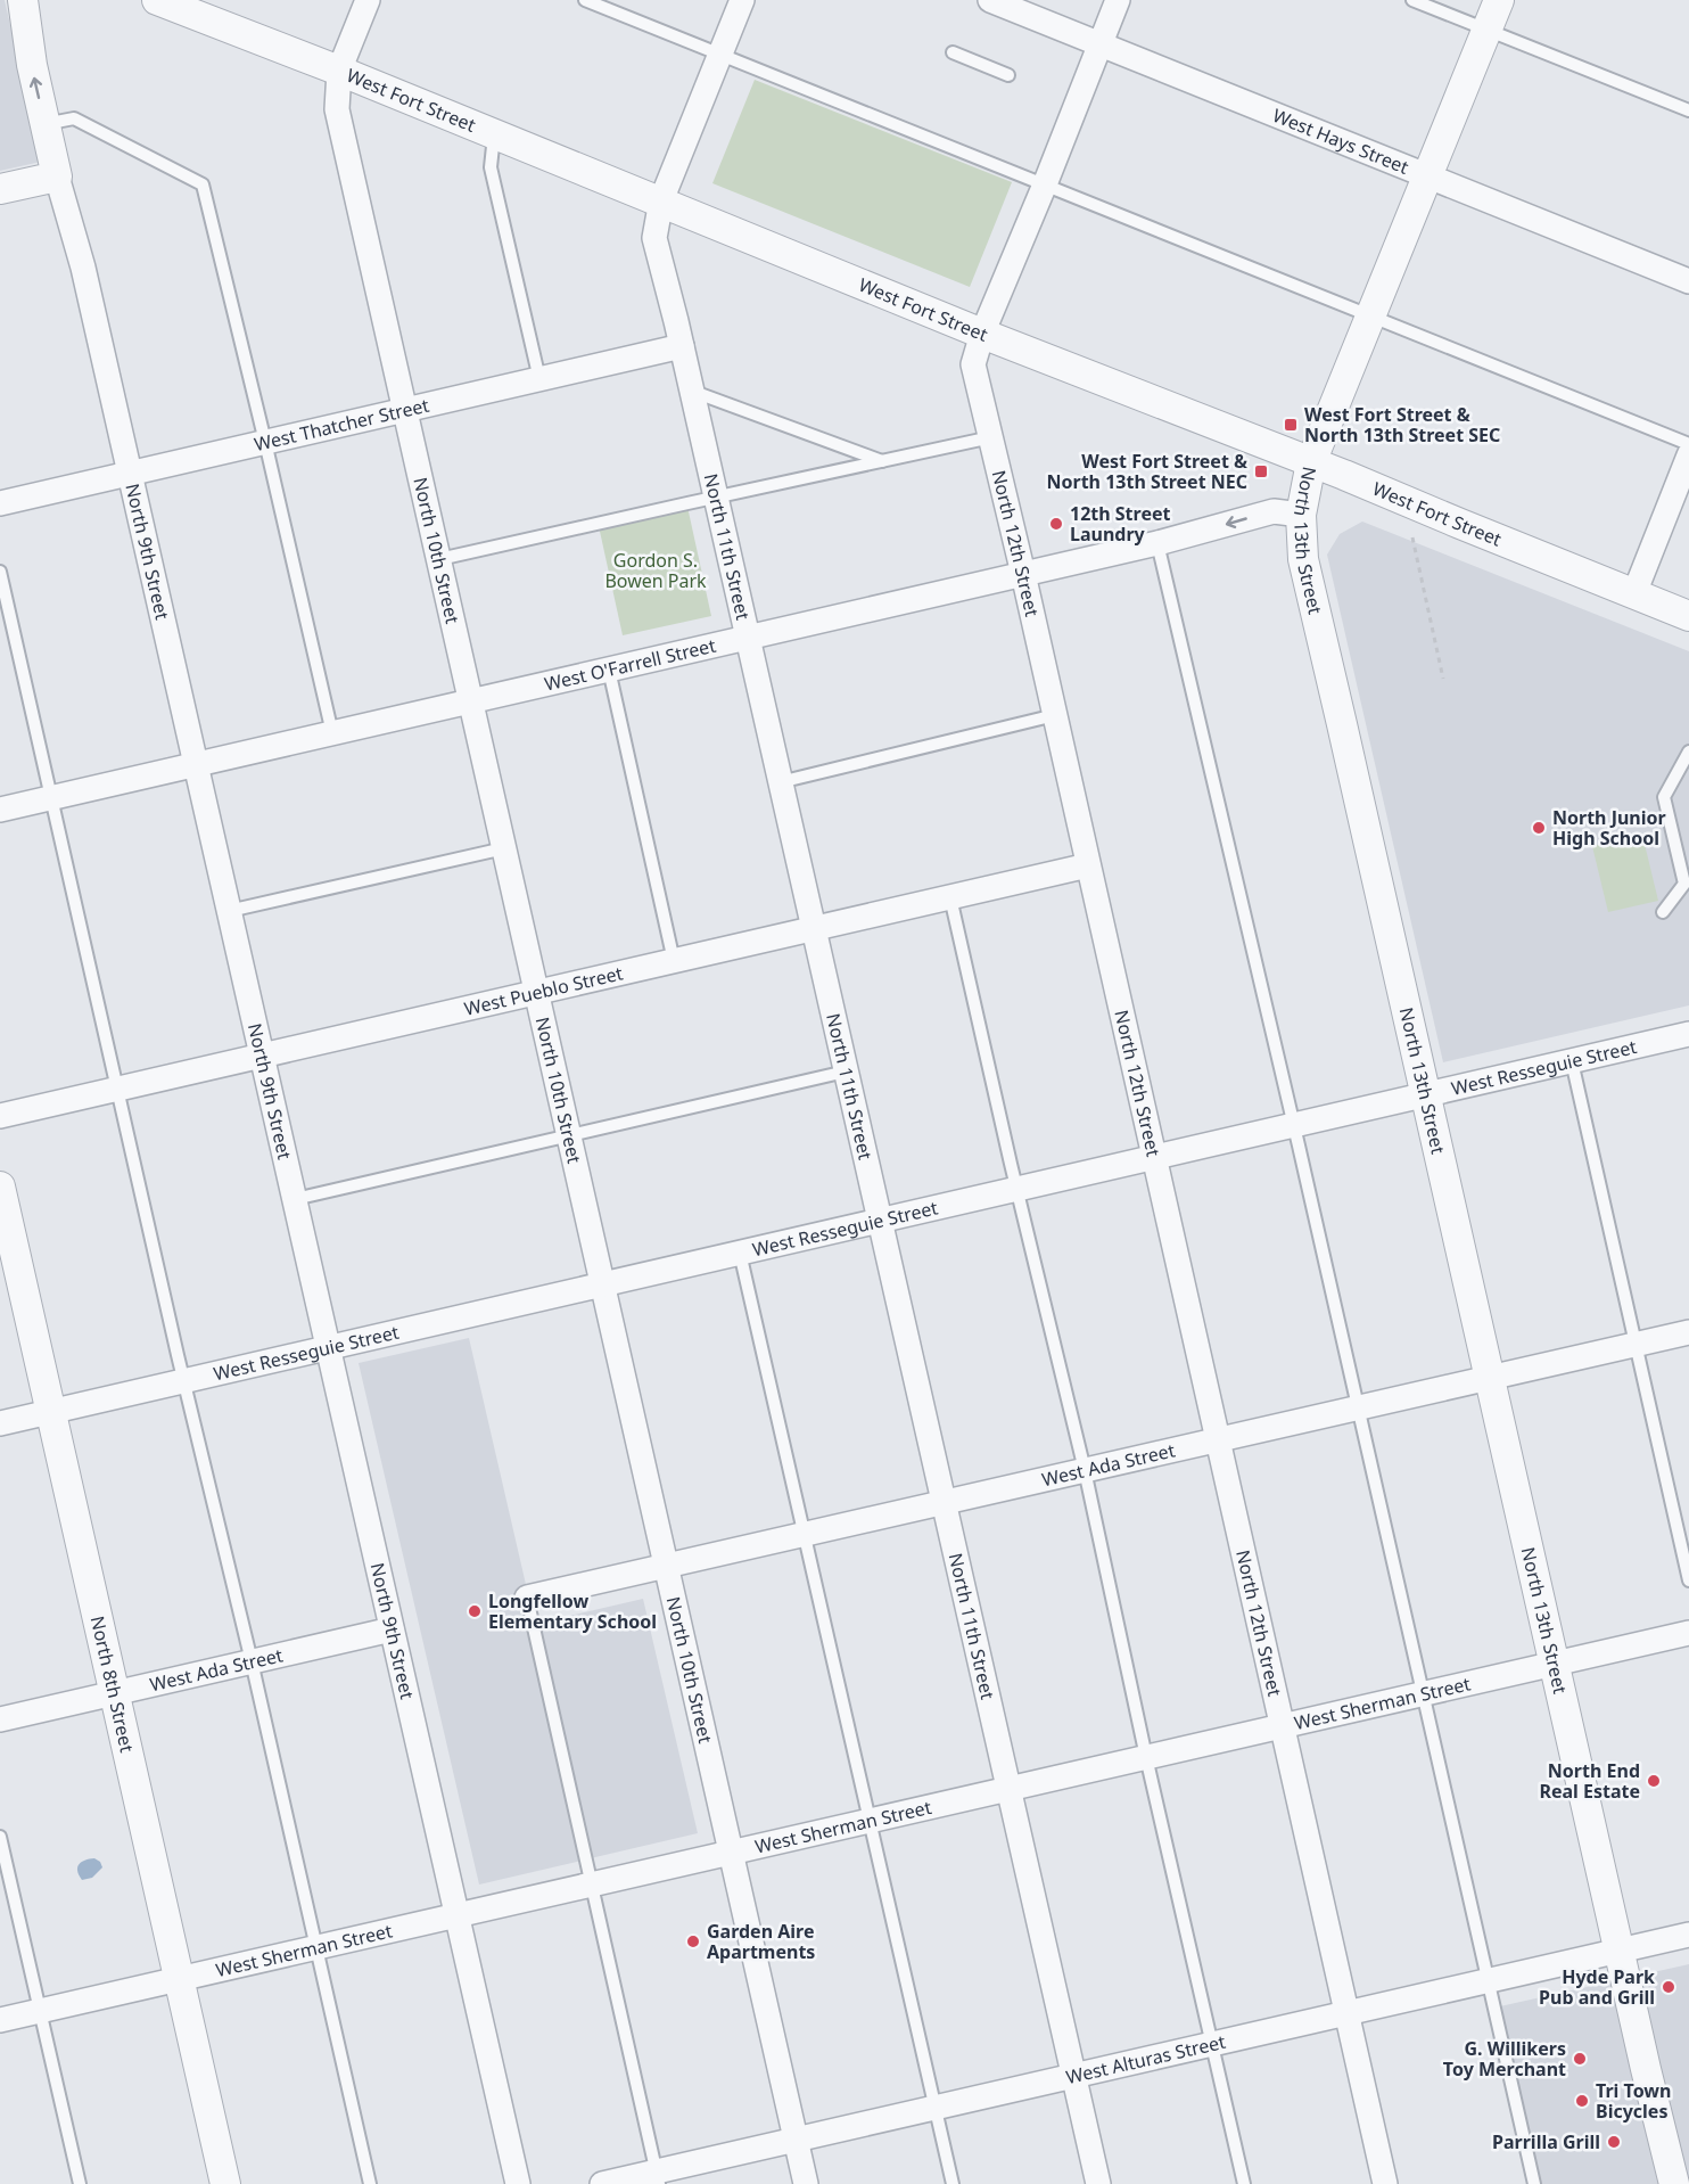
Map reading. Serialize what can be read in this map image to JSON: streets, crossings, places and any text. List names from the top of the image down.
{
  "streets": {
    "street": [
      "West Fort Street",
      "West Hays Street",
      "West Thatcher Street",
      "North 13th Street",
      "North 12th Street",
      "North 11th Street",
      "North 10th Street",
      "North 9th Street",
      "West O'Farrell Street",
      "West Pueblo Street",
      "West Resseguie Street",
      "West Ada Street",
      "North 8th Street",
      "West Sherman Street",
      "West Alturas Street"
    ]
  },
  "crossings": [
    ["West Fort Street", "North 13th Street"],
    ["West Fort Street", "North 12th Street"],
    ["West Fort Street", "North 11th Street"],
    ["West Fort Street", "North 10th Street"],
    ["West Hays Street", "North 13th Street"],
    ["West Hays Street", "North 12th Street"],
    ["West Thatcher Street", "North 11th Street"],
    ["West Thatcher Street", "North 10th Street"],
    ["West Thatcher Street", "North 9th Street"],
    ["North 13th Street", "West O'Farrell Street"],
    ["North 13th Street", "West Resseguie Street"],
    ["North 13th Street", "West Ada Street"],
    ["North 13th Street", "West Sherman Street"],
    ["North 13th Street", "West Alturas Street"],
    ["North 12th Street", "West O'Farrell Street"],
    ["North 12th Street", "West Pueblo Street"],
    ["North 12th Street", "West Resseguie Street"],
    ["North 12th Street", "West Ada Street"],
    ["North 12th Street", "West Sherman Street"],
    ["North 12th Street", "West Alturas Street"],
    ["North 11th Street", "West O'Farrell Street"],
    ["North 11th Street", "West Pueblo Street"],
    ["North 11th Street", "West Resseguie Street"],
    ["North 11th Street", "West Ada Street"],
    ["North 11th Street", "West Sherman Street"],
    ["North 11th Street", "West Alturas Street"],
    ["North 10th Street", "West O'Farrell Street"],
    ["North 10th Street", "West Pueblo Street"],
    ["North 10th Street", "West Resseguie Street"],
    ["North 10th Street", "West Ada Street"],
    ["North 10th Street", "West Sherman Street"],
    ["North 10th Street", "West Alturas Street"],
    ["North 9th Street", "West O'Farrell Street"],
    ["North 9th Street", "West Pueblo Street"],
    ["North 9th Street", "West Resseguie Street"],
    ["North 9th Street", "West Ada Street"],
    ["North 9th Street", "West Sherman Street"],
    ["West Resseguie Street", "North 8th Street"],
    ["West Ada Street", "North 8th Street"],
    ["North 8th Street", "West Sherman Street"]
  ],
  "parks": ["Gordon S. Bowen Park"],
  "places": {
    "transit": ["West Fort Street & North 13th Street SEC", "West Fort Street & North 13th Street NEC"],
    "other": [
      "12th Street Laundry",
      "North Junior High School",
      "Longfellow Elementary School",
      "North End Real Estate",
      "Garden Aire Apartments",
      "Hyde Park Pub and Grill",
      "G. Willikers Toy Merchant",
      "Tri Town Bicycles",
      "Parrilla Grill"
    ]
  }
}
